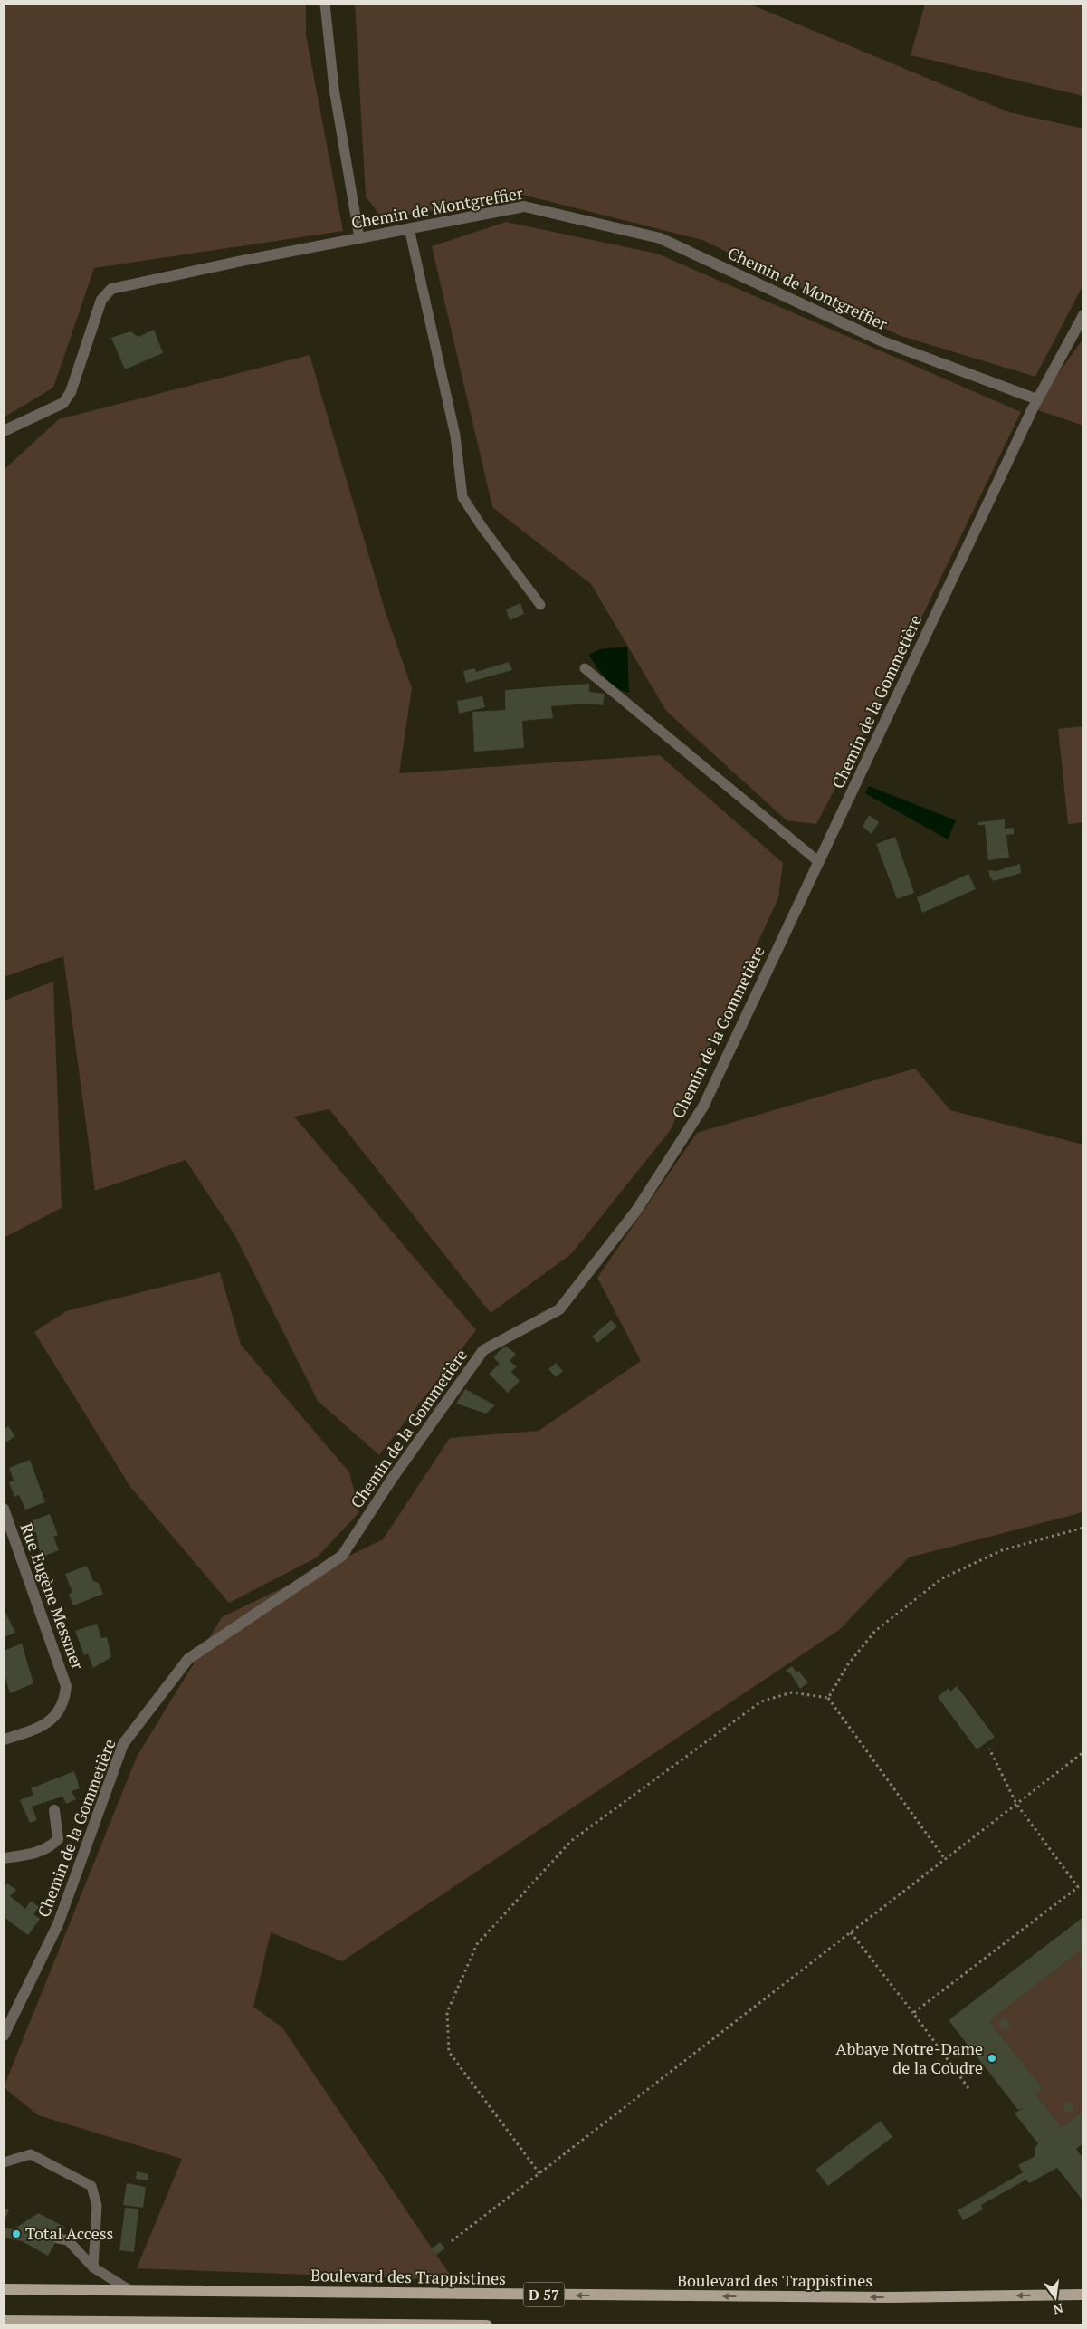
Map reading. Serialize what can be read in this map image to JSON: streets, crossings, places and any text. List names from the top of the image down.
{
  "streets": {
    "main road": ["Boulevard des Trappistines", "D 57"],
    "street": ["Chemin de Montgreffier", "Chemin de la Gommetière", "Rue Eugène Messmer"]
  },
  "crossings": [
    ["Chemin de Montgreffier", "Chemin de la Gommetière"]
  ],
  "places": ["Abbaye Notre-Dame de la Coudre", "Total Access"],
  "north": "bottom"
}
